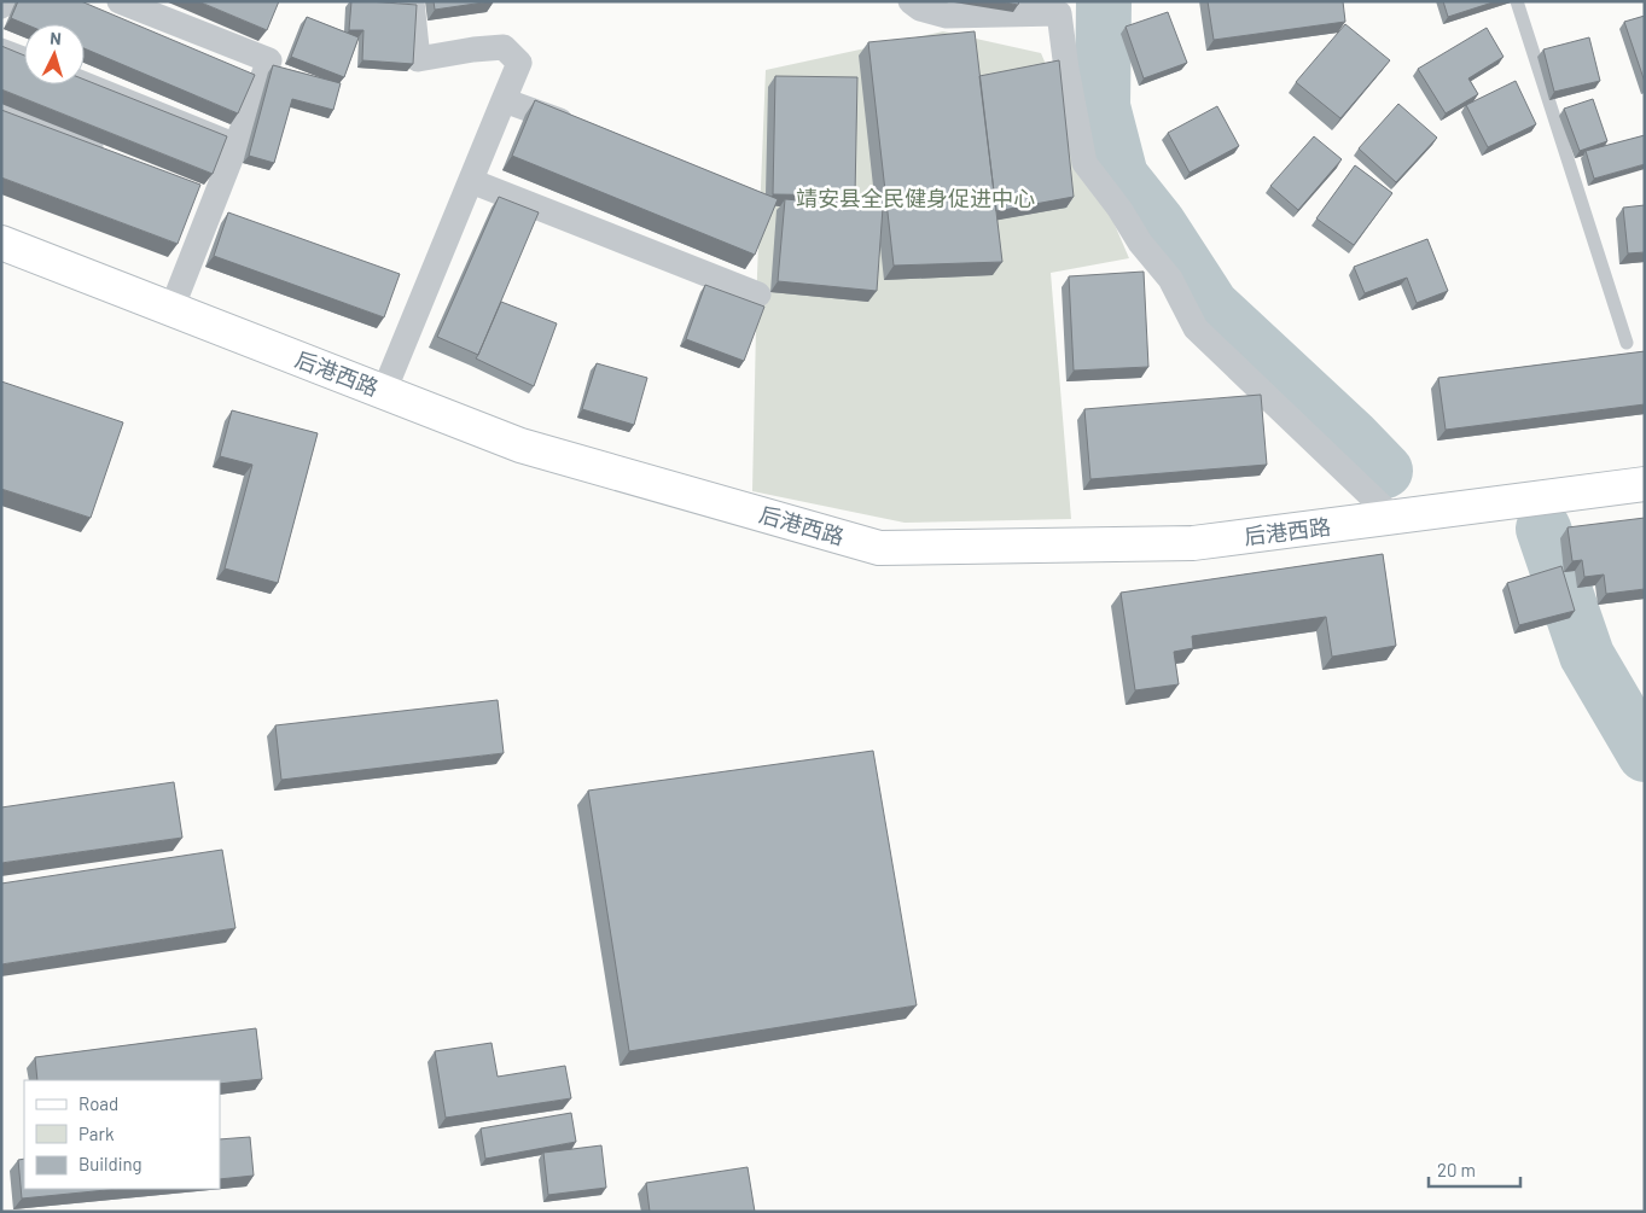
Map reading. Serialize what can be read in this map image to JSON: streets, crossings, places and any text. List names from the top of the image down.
{
  "streets": {
    "main road": ["后港西路"]
  },
  "parks": ["靖安县全民健身促进中心"],
  "legend": ["Road", "Park", "Building"],
  "scale_bar": "20 m",
  "north": "top"
}
